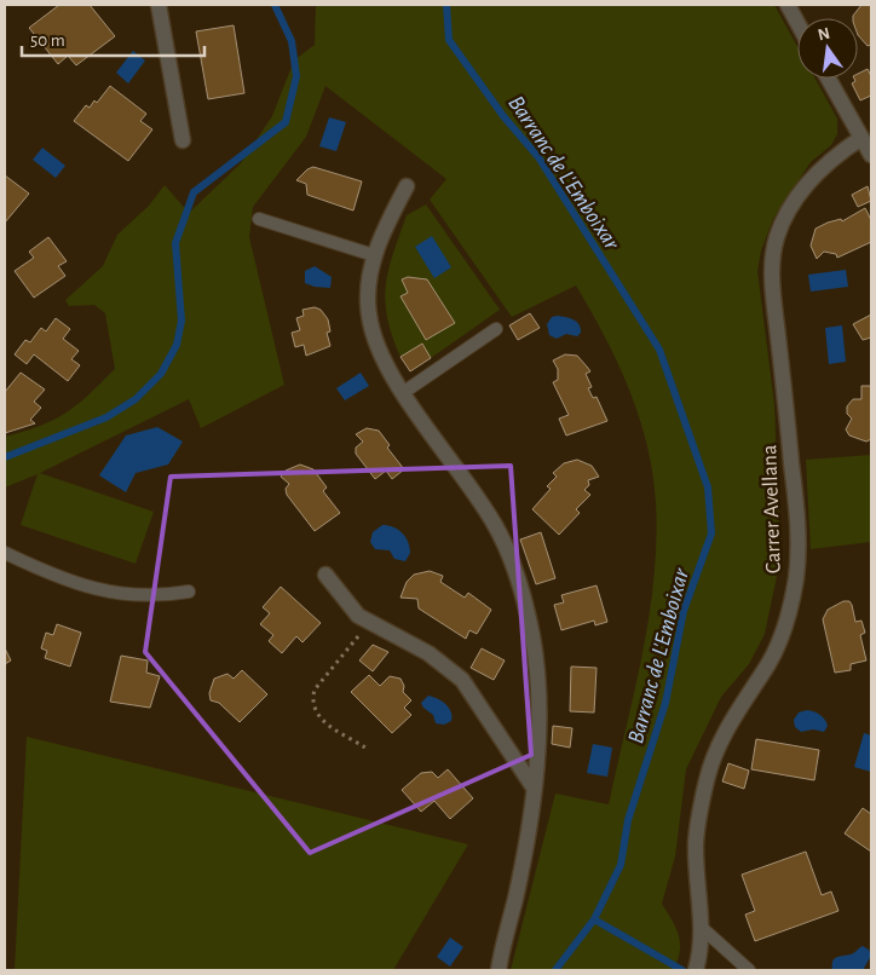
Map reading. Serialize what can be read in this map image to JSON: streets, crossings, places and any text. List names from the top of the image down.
{
  "streets": {
    "street": ["Carrer Avellana"]
  },
  "water": ["Barranc de L'Emboixar"],
  "scale_bar": "50 m",
  "north": "top"
}
